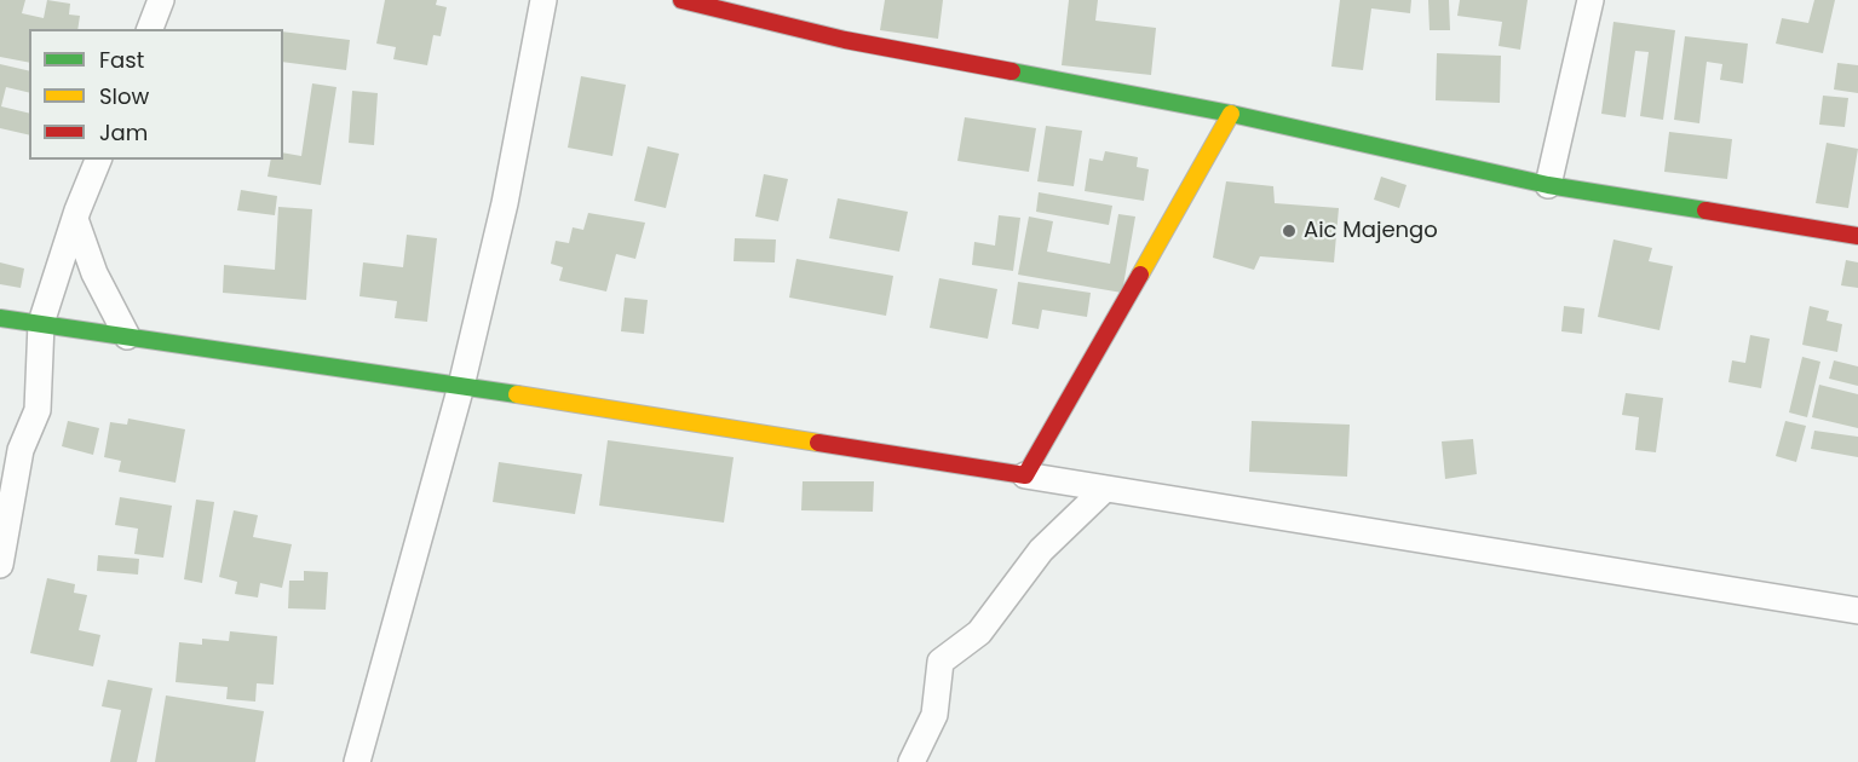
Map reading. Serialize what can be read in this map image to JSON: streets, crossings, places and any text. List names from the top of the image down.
{
  "places": ["Aic Majengo"],
  "legend": ["Fast", "Slow", "Jam"]
}
